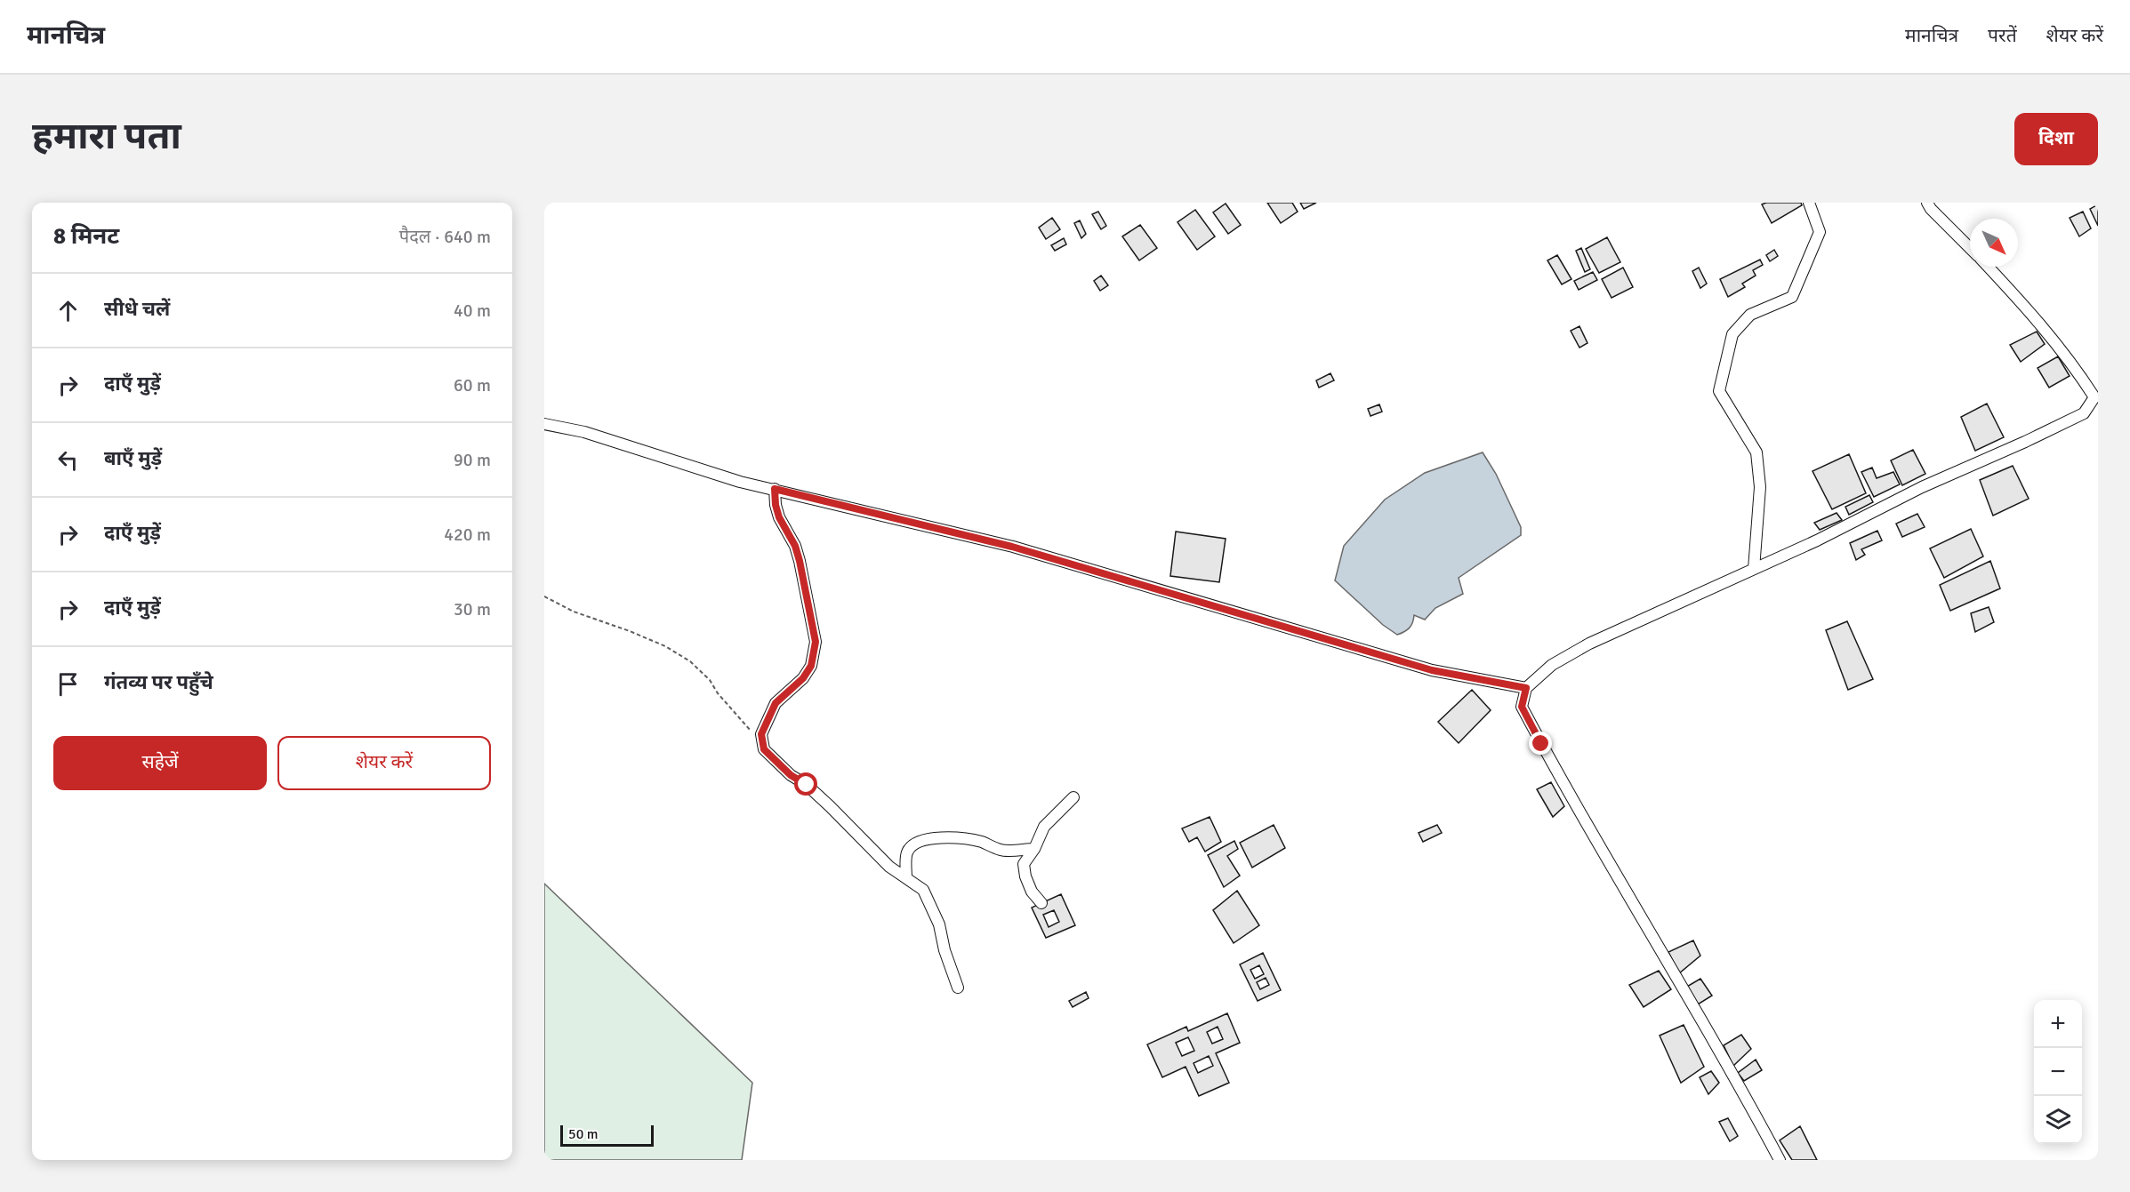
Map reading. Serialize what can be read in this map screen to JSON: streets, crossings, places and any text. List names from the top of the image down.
{
  "scale_bar": "50 m",
  "north": "bottom right",
  "page": {
    "header": "मानचित्र",
    "nav": ["मानचित्र", "परतें", "शेयर करें"],
    "buttons": [
      "दिशा",
      ["सहेजें", "शेयर करें"]
    ],
    "title": "हमारा पता",
    "heading": ["8 मिनट", "पैदल · 640 m"],
    "list": [
      ["सीधे चलें", "40 m"],
      ["दाएँ मुड़ें", "60 m"],
      ["बाएँ मुड़ें", "90 m"],
      ["दाएँ मुड़ें", "420 m"],
      ["दाएँ मुड़ें", "30 m"],
      "गंतव्य पर पहुँचे"
    ],
    "map_buttons": ["+", "−"],
    "scale": "50 m"
  }
}
